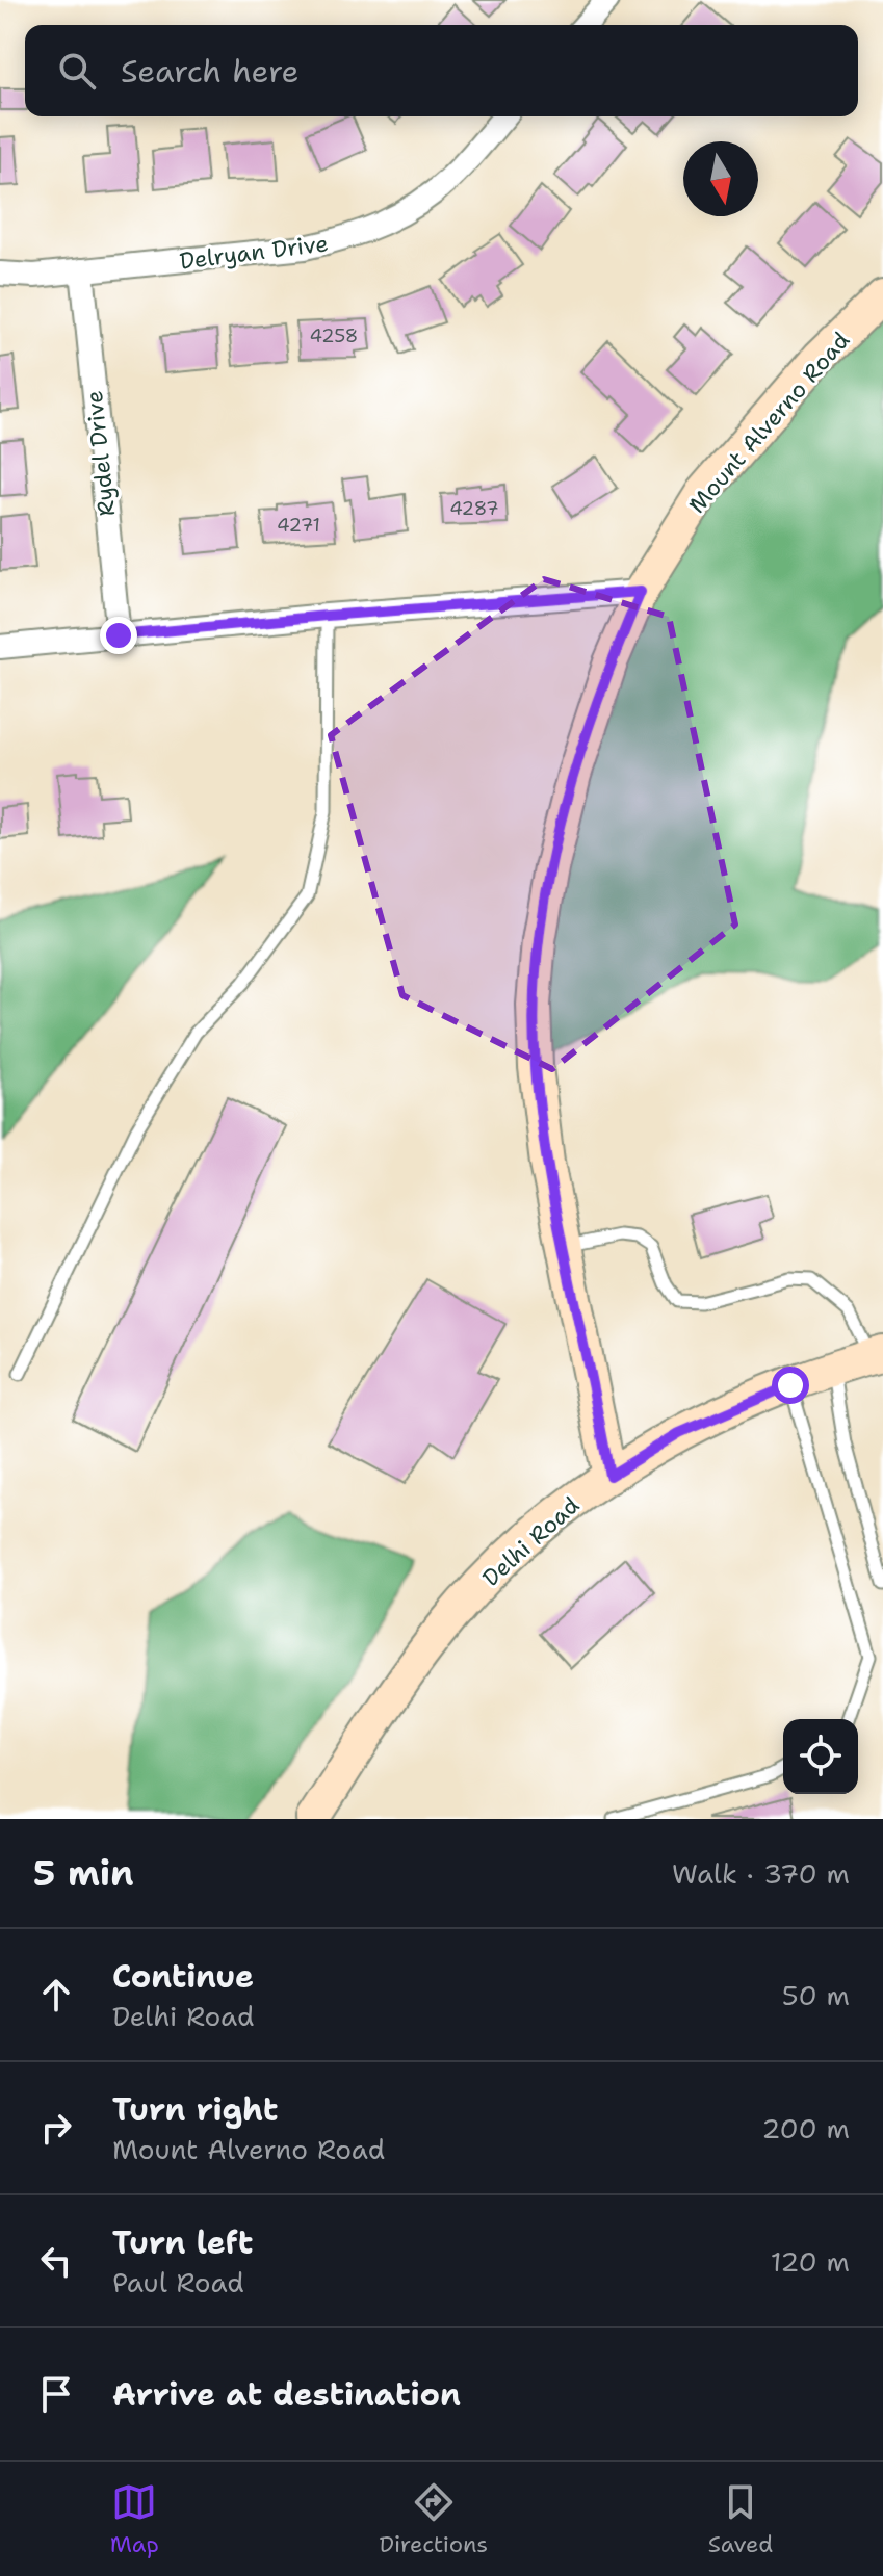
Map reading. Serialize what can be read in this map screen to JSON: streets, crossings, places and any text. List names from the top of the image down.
{
  "streets": {
    "street": [
      "Delryan Drive",
      "Mount Alverno Road",
      "Rydel Drive",
      "Delhi Road"
    ]
  },
  "crossings": [
    ["Delryan Drive", "Rydel Drive"],
    ["Mount Alverno Road", "Delhi Road"]
  ],
  "house_numbers": ["4258", "4287", "4271"],
  "north": "bottom",
  "page": {
    "search": "Search here",
    "heading": ["5 min", "Walk · 370 m"],
    "list": [
      ["Continue", "Delhi Road", "50 m"],
      ["Turn right", "Mount Alverno Road", "200 m"],
      ["Turn left", "Paul Road", "120 m"],
      "Arrive at destination"
    ],
    "nav": ["Map", "Directions", "Saved"]
  }
}
